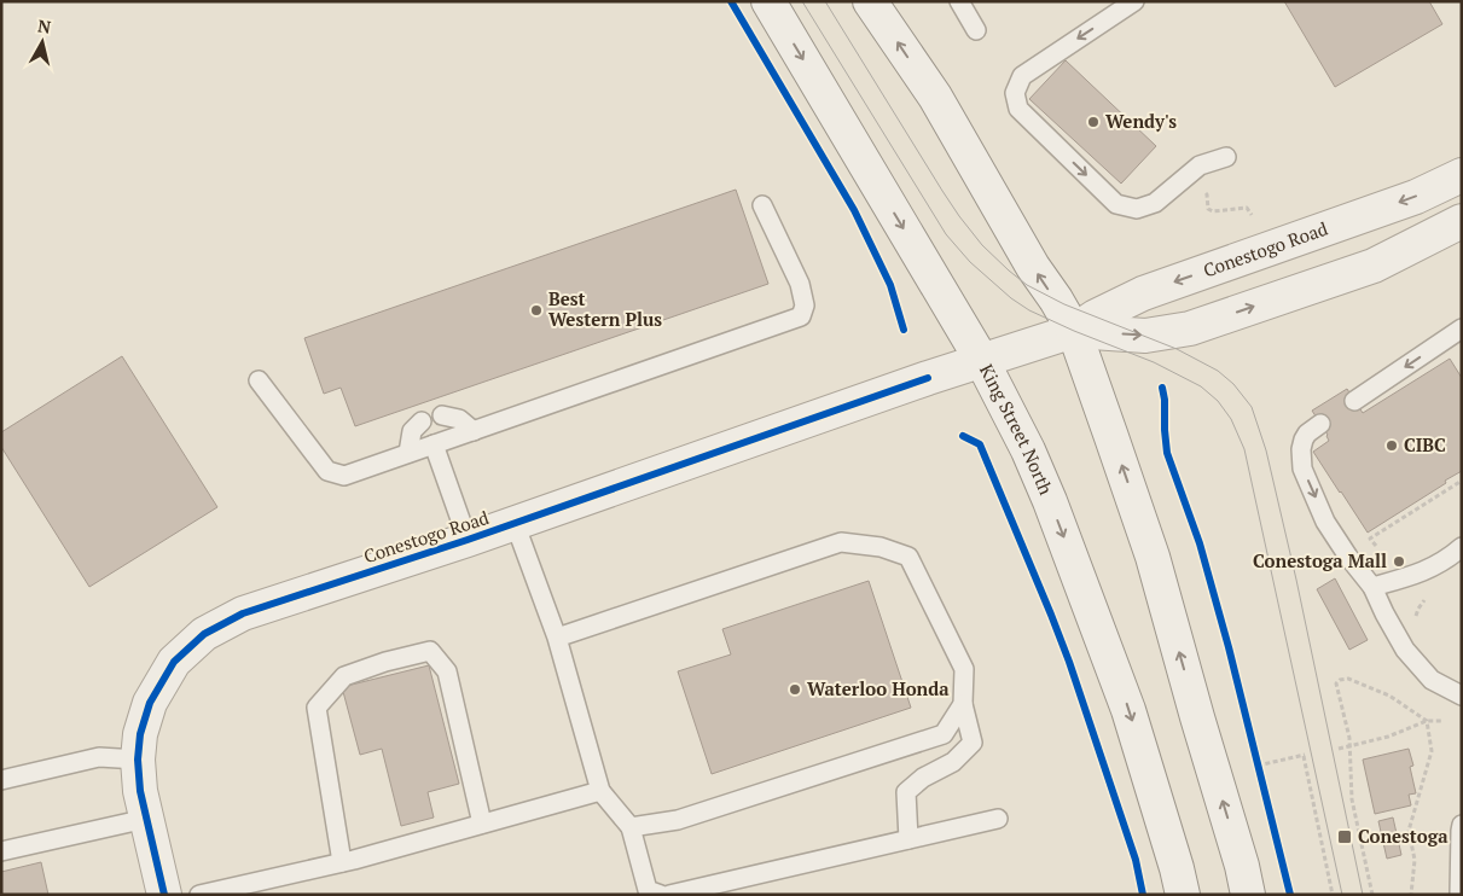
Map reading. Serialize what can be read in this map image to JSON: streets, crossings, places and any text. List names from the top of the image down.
{
  "streets": {
    "street": ["Conestogo Road", "King Street North"]
  },
  "crossings": [
    ["Conestogo Road", "King Street North"]
  ],
  "places": {
    "other": [
      "Wendy's",
      "Best Western Plus",
      "CIBC",
      "Conestoga Mall",
      "Waterloo Honda"
    ],
    "transit": ["Conestoga"]
  },
  "north": "top"
}
